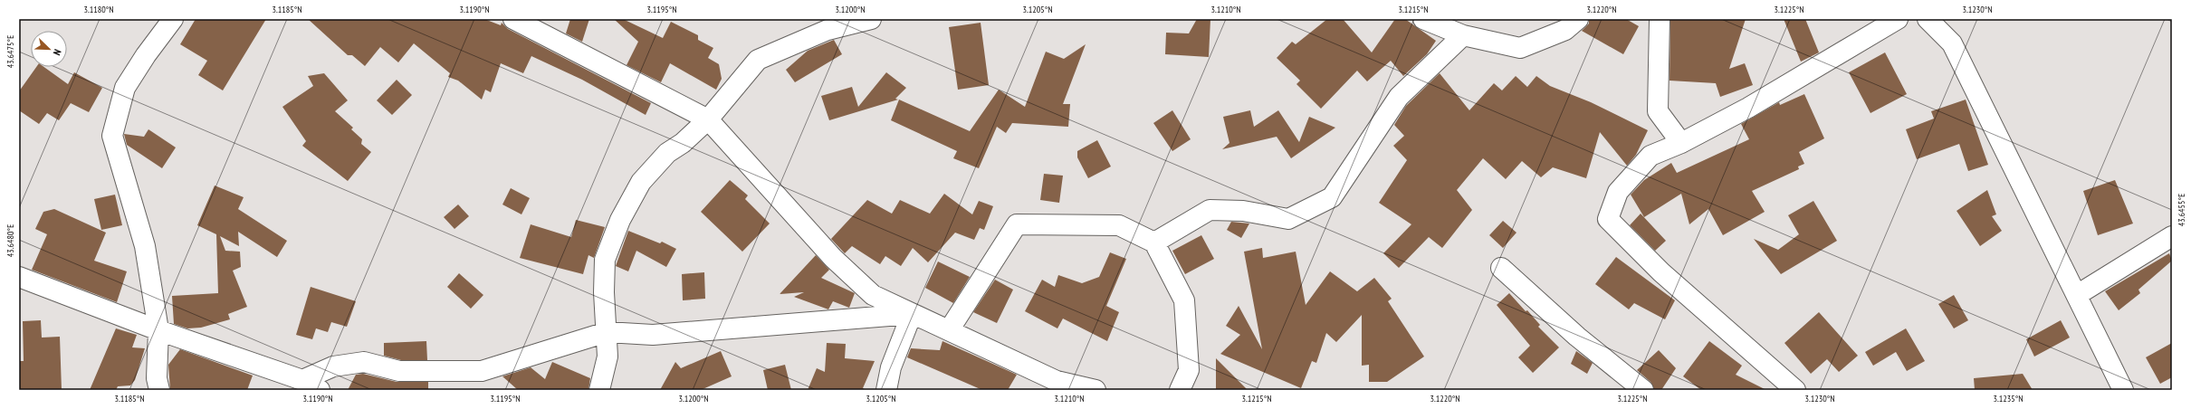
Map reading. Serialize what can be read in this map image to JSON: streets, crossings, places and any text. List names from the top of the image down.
{
  "north": "bottom right",
  "coordinates": [
    "3.1180°N",
    "3.1185°N",
    "3.1190°N",
    "3.1195°N",
    "3.1200°N",
    "3.1205°N",
    "3.1210°N",
    "3.1215°N",
    "3.1220°N",
    "3.1225°N",
    "3.1230°N",
    "43.6475°E",
    "43.6455°E",
    "43.6480°E",
    "3.1235°N"
  ]
}
